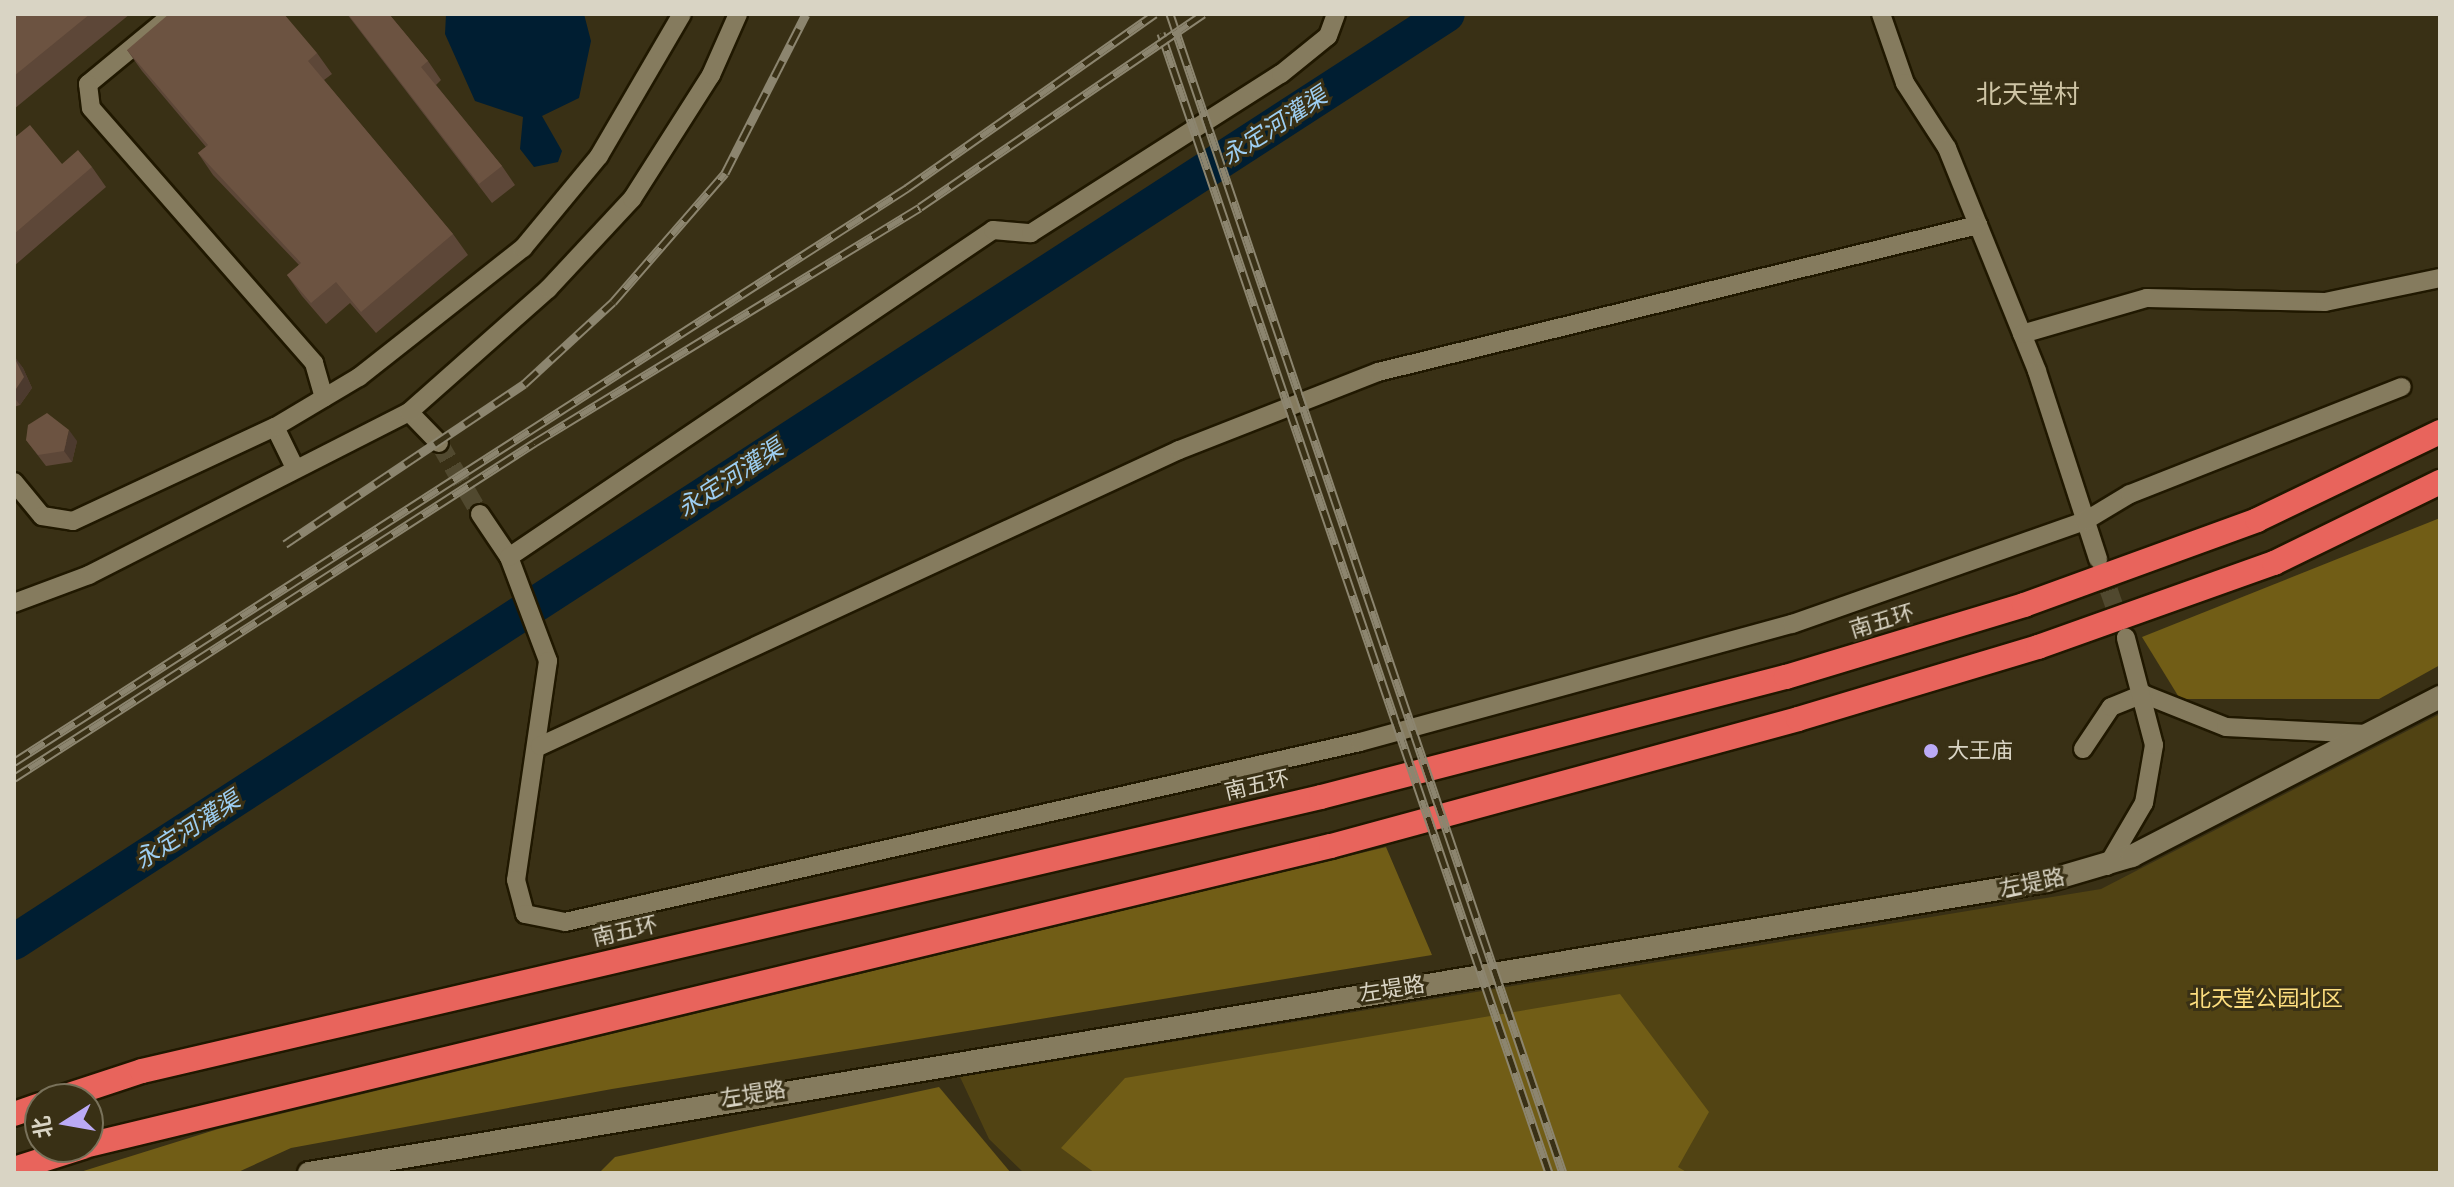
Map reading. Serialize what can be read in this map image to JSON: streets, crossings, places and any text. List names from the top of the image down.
{
  "streets": {
    "highway": ["南五环"],
    "main road": ["左堤路"]
  },
  "districts": ["北天堂村"],
  "water": ["永定河灌渠"],
  "parks": ["北天堂公园北区"],
  "places": ["大王庙"],
  "north": "left"
}
